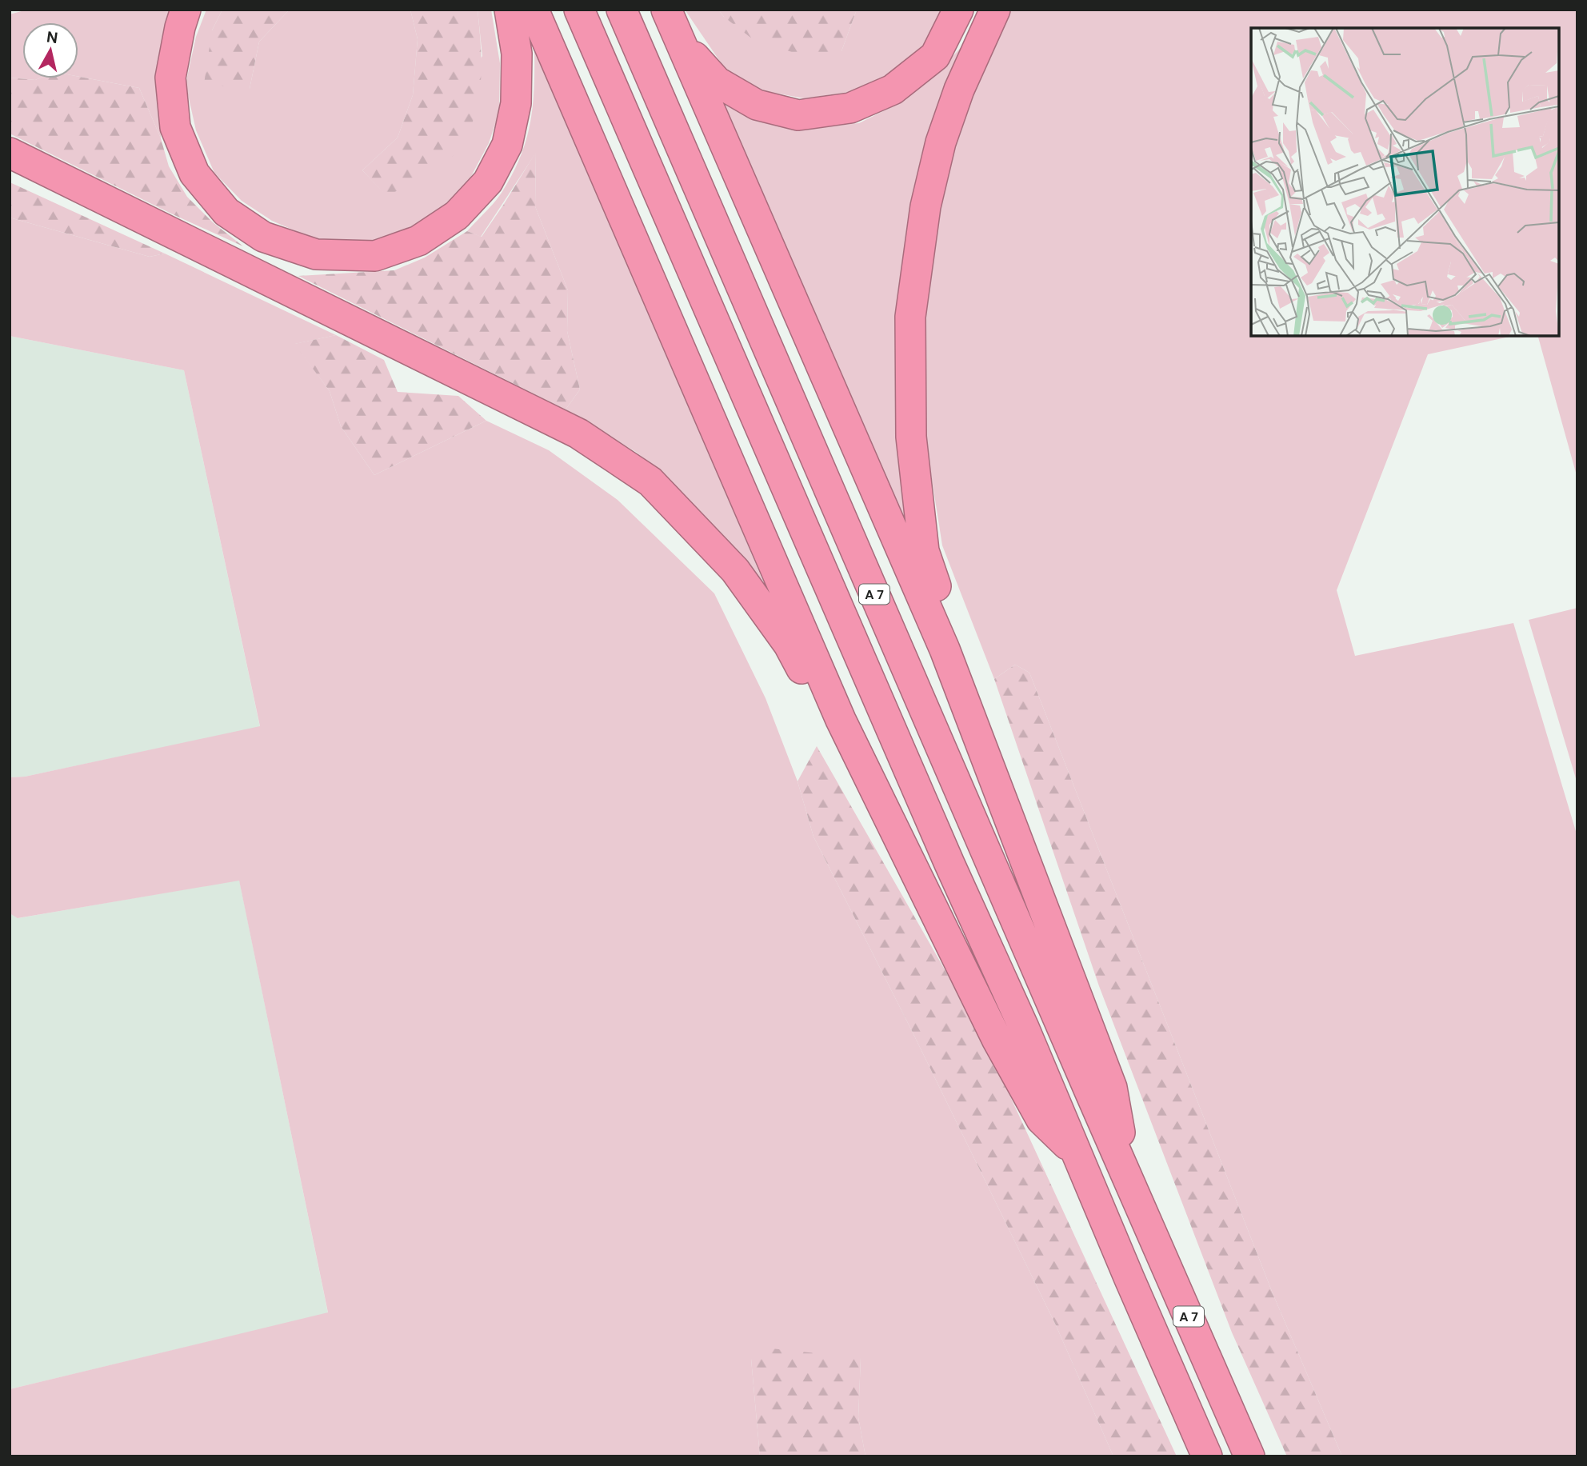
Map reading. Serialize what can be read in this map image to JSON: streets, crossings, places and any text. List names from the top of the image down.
{
  "streets": {
    "highway": ["A 7"]
  },
  "north": "top"
}
